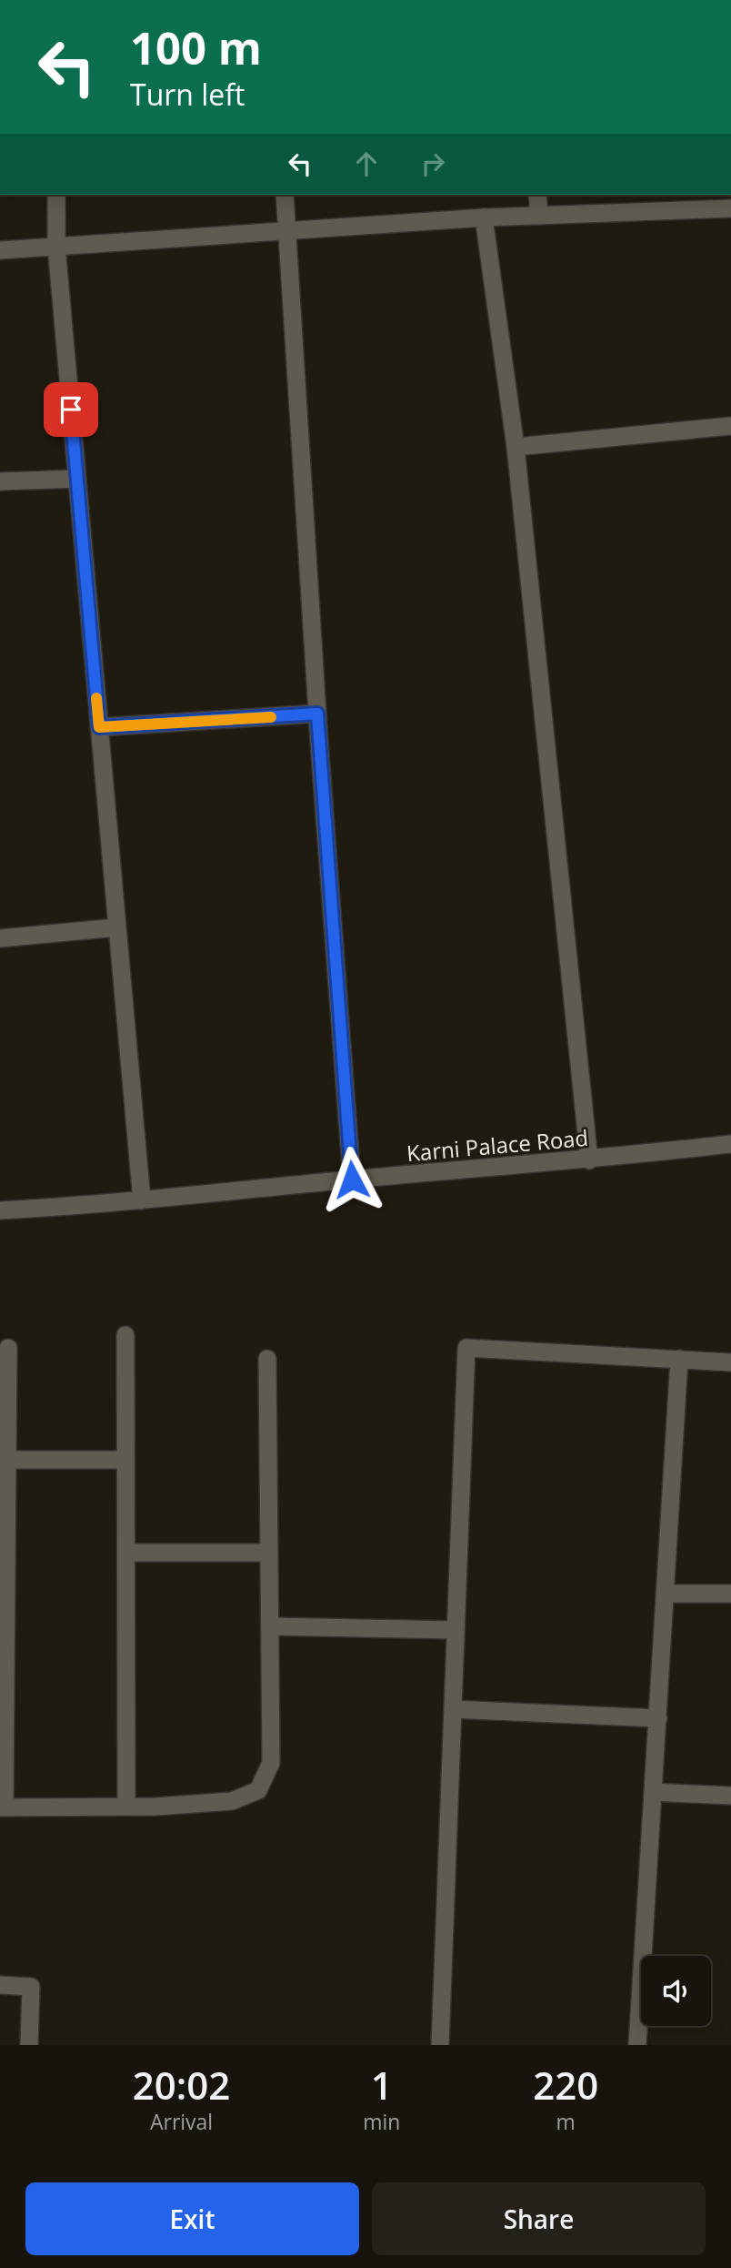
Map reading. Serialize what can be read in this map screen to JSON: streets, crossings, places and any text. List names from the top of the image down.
{
  "streets": {
    "street": ["Karni Palace Road"]
  },
  "page": {
    "turn": ["100 m", "Turn left"],
    "eta": [
      "20:02",
      "Arrival",
      "1",
      "min",
      "220",
      "m"
    ],
    "buttons": ["Exit", "Share"]
  }
}
